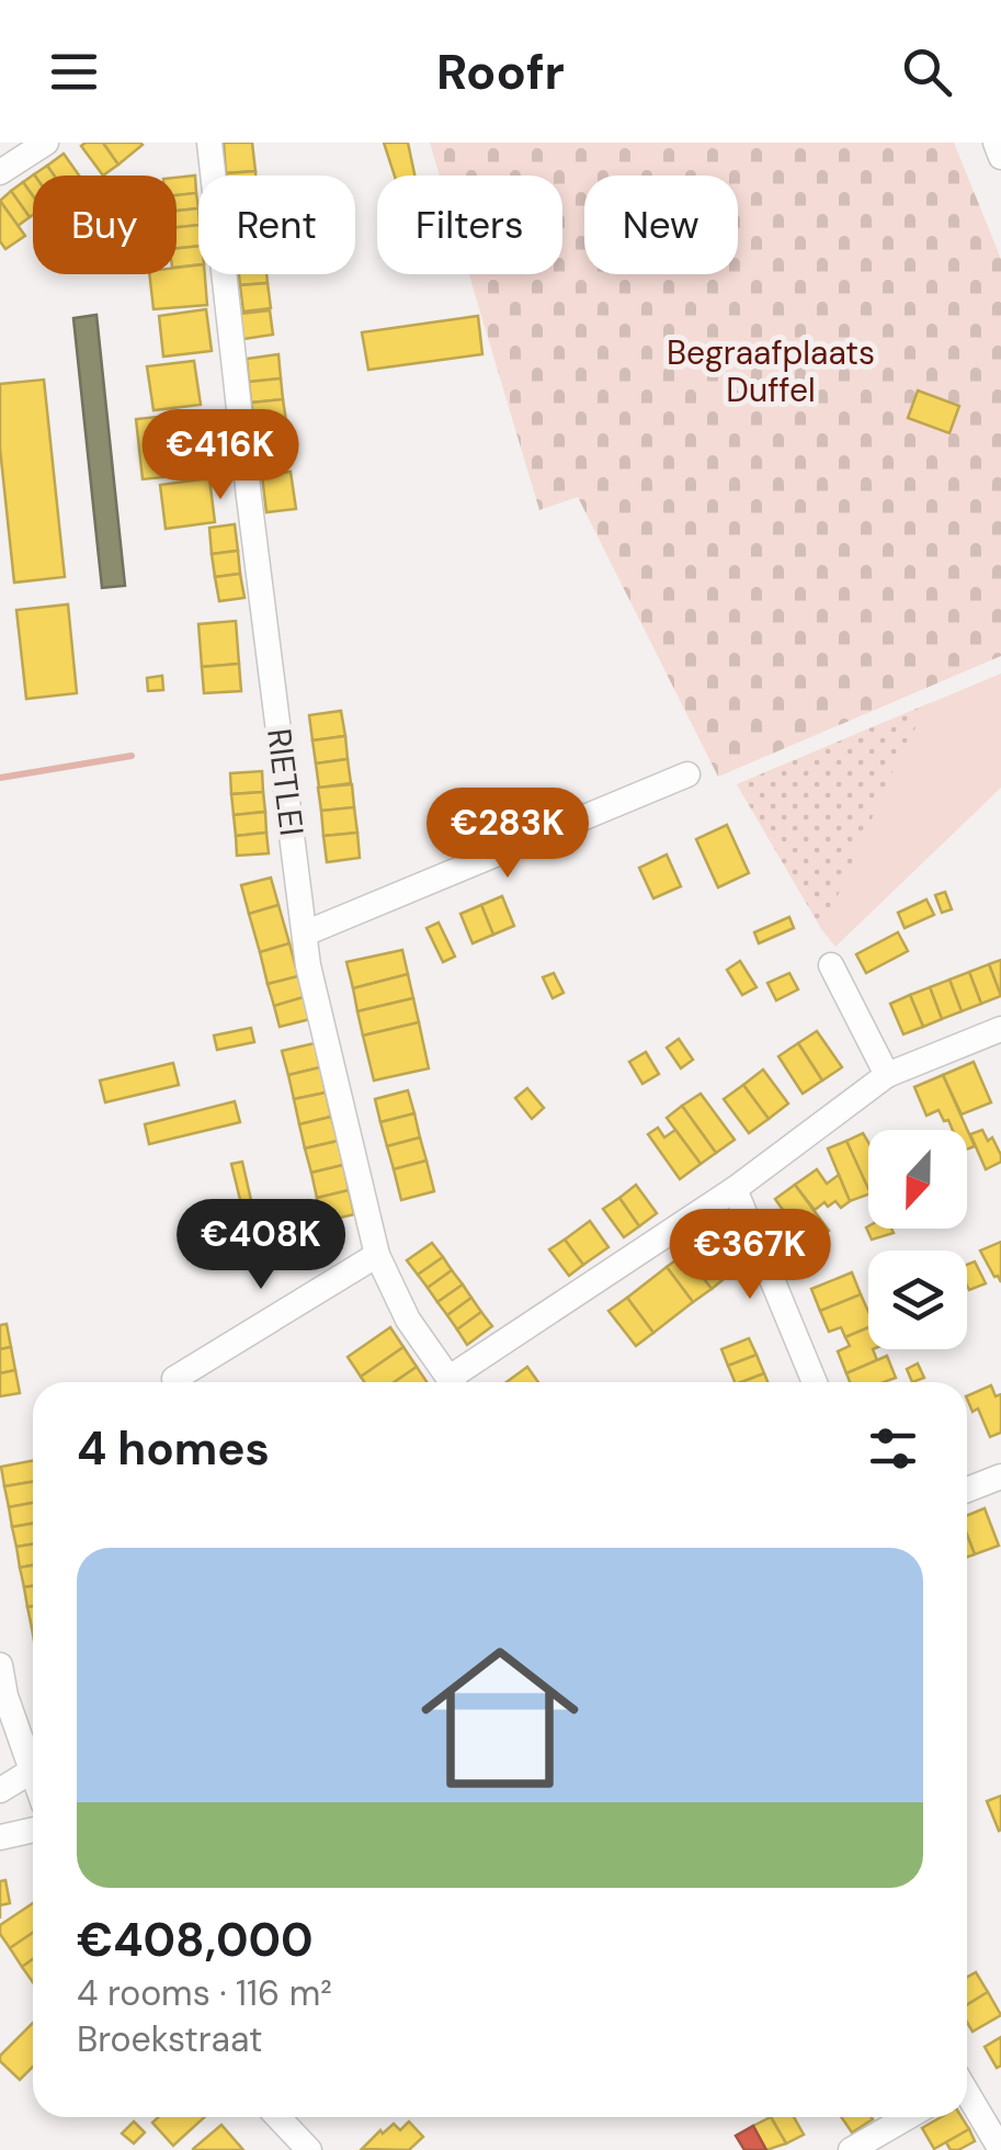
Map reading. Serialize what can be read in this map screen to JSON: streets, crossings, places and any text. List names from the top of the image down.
{
  "streets": {
    "street": ["RIETLEI"]
  },
  "parks": ["Begraafplaats Duffel"],
  "north": "bottom",
  "page": {
    "header": "Roofr",
    "chip": [
      "Buy",
      "Rent",
      "Filters",
      "New"
    ],
    "price": [
      "€416K",
      "€283K",
      "€408K",
      "€367K"
    ],
    "heading": "4 homes",
    "list": [
      {
        "name": "€408,000",
        "note": "4 rooms · 116 m² · Broekstraat"
      }
    ]
  }
}
